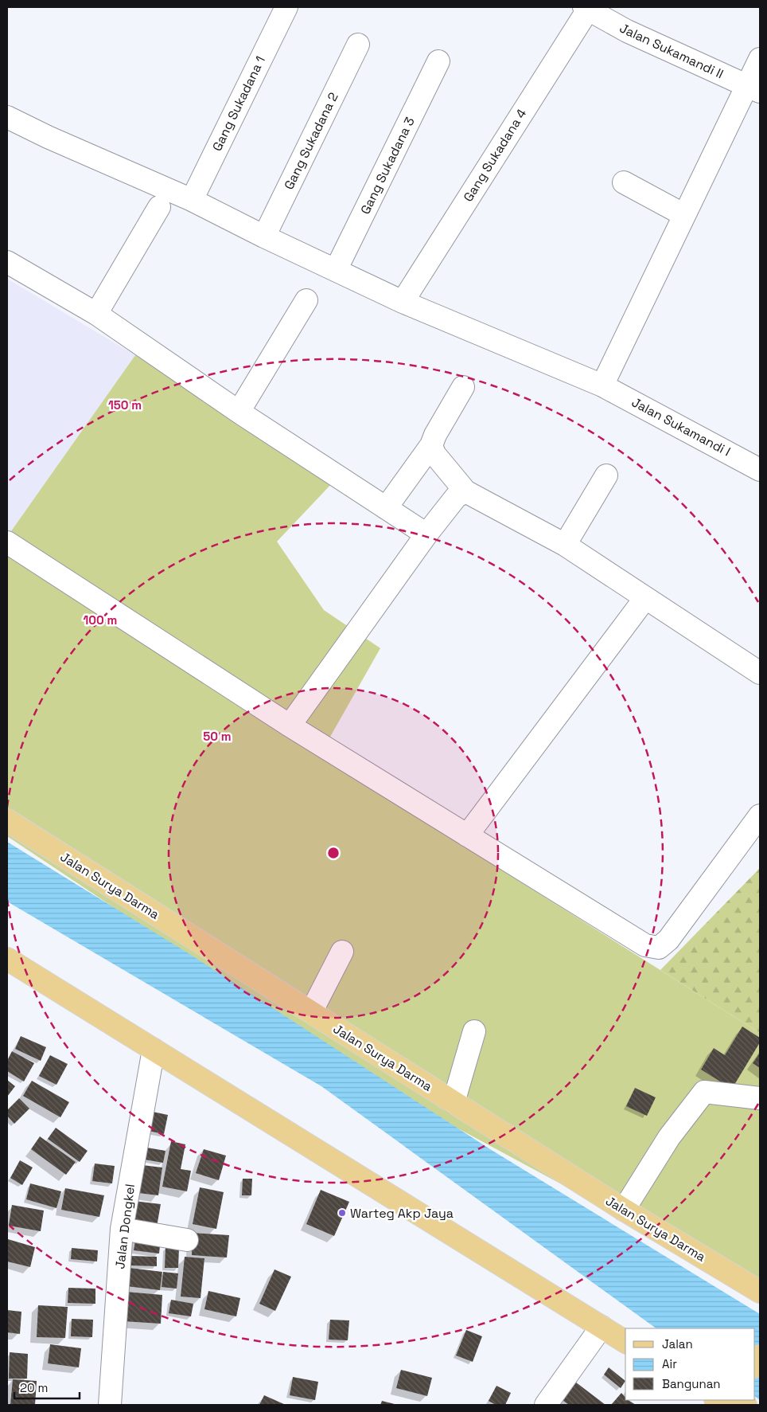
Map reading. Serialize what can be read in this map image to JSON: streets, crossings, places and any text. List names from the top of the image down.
{
  "streets": {
    "main road": ["Jalan Surya Darma"],
    "street": [
      "Jalan Sukamandi II",
      "Gang Sukadana 1",
      "Gang Sukadana 2",
      "Gang Sukadana 4",
      "Gang Sukadana 3",
      "Jalan Sukamandi I",
      "Jalan Dongkel"
    ]
  },
  "crossings": [
    ["Jalan Sukamandi II", "Gang Sukadana 4"],
    ["Gang Sukadana 1", "Jalan Sukamandi I"],
    ["Gang Sukadana 2", "Jalan Sukamandi I"],
    ["Gang Sukadana 4", "Jalan Sukamandi I"],
    ["Gang Sukadana 3", "Jalan Sukamandi I"]
  ],
  "places": ["Warteg Akp Jaya"],
  "legend": ["Jalan", "Air", "Bangunan"],
  "scale_bar": "20 m",
  "rings": ["150 m", "100 m", "50 m"]
}
